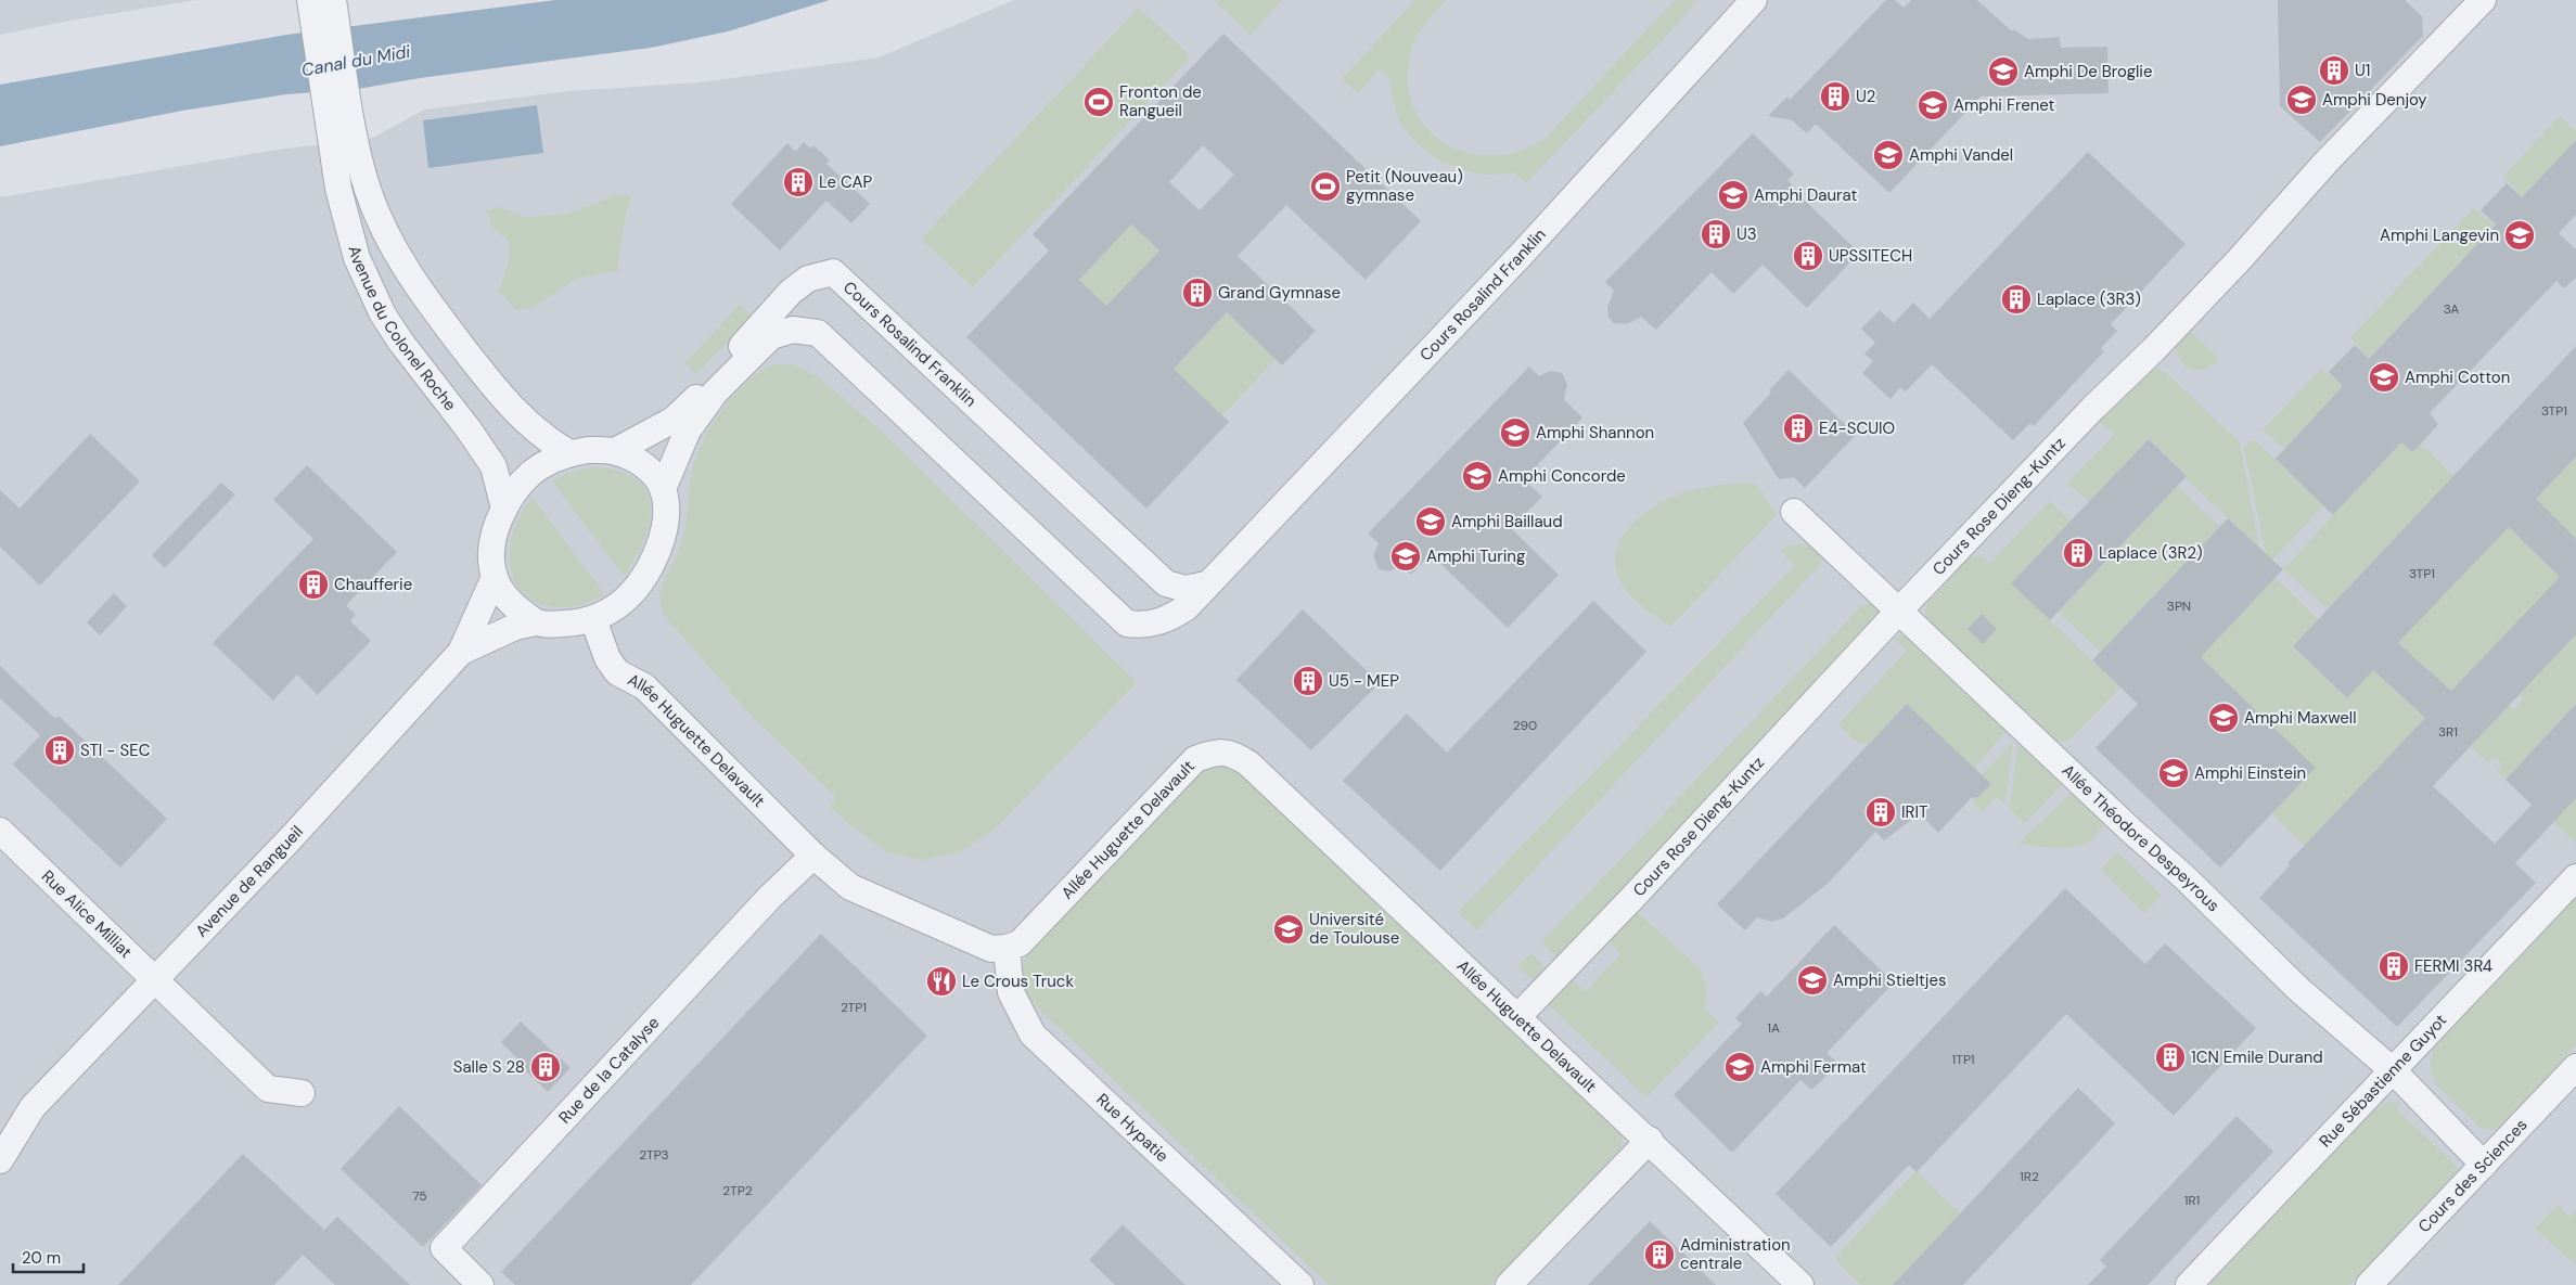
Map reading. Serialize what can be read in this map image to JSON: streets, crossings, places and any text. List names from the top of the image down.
{
  "streets": {
    "street": [
      "Cours Rosalind Franklin",
      "Avenue du Colonel Roche",
      "Cours Rose Dieng-Kuntz",
      "Allée Huguette Delavault",
      "Allée Théodore Despeyrous",
      "Avenue de Rangueil",
      "Rue Alice Milliat",
      "Rue de la Catalyse",
      "Rue Sébastienne Guyot",
      "Rue Hypatie",
      "Cours des Sciences"
    ]
  },
  "crossings": [
    ["Cours Rosalind Franklin", "Avenue du Colonel Roche"],
    ["Cours Rosalind Franklin", "Allée Huguette Delavault"],
    ["Cours Rosalind Franklin", "Avenue de Rangueil"],
    ["Avenue du Colonel Roche", "Allée Huguette Delavault"],
    ["Avenue du Colonel Roche", "Avenue de Rangueil"],
    ["Cours Rose Dieng-Kuntz", "Allée Huguette Delavault"],
    ["Cours Rose Dieng-Kuntz", "Allée Théodore Despeyrous"],
    ["Allée Huguette Delavault", "Avenue de Rangueil"],
    ["Allée Huguette Delavault", "Rue de la Catalyse"],
    ["Allée Huguette Delavault", "Rue Hypatie"],
    ["Allée Théodore Despeyrous", "Rue Sébastienne Guyot"],
    ["Allée Théodore Despeyrous", "Cours des Sciences"],
    ["Avenue de Rangueil", "Rue Alice Milliat"]
  ],
  "water": ["Canal du Midi"],
  "places": {
    "building": [
      "U1",
      "U2",
      "Le CAP",
      "U3",
      "UPSSITECH",
      "Grand Gymnase",
      "Laplace (3R3)",
      "E4-SCUIO",
      "Laplace (3R2)",
      "Chaufferie",
      "U5 - MEP",
      "STI - SEC",
      "IRIT",
      "FERMI 3R4",
      "1CN Emile Durand",
      "Salle S 28",
      "Administration centrale"
    ],
    "school or university": [
      "Amphi De Broglie",
      "Amphi Denjoy",
      "Amphi Frenet",
      "Amphi Vandel",
      "Amphi Daurat",
      "Amphi Langevin",
      "Amphi Cotton",
      "Amphi Shannon",
      "Amphi Concorde",
      "Amphi Baillaud",
      "Amphi Turing",
      "Amphi Maxwell",
      "Amphi Einstein",
      "Université de Toulouse",
      "Amphi Stieltjes",
      "Amphi Fermat"
    ],
    "sports": ["Fronton de Rangueil", "Petit (Nouveau) gymnase"],
    "restaurant": ["Le Crous Truck"]
  },
  "house_numbers": [
    "3A",
    "3TP1",
    "3TP1",
    "3PN",
    "290",
    "3R1",
    "2TP1",
    "1A",
    "1TP1",
    "2TP3",
    "1R2",
    "2TP2",
    "75",
    "1R1"
  ],
  "scale_bar": "20 m"
}
